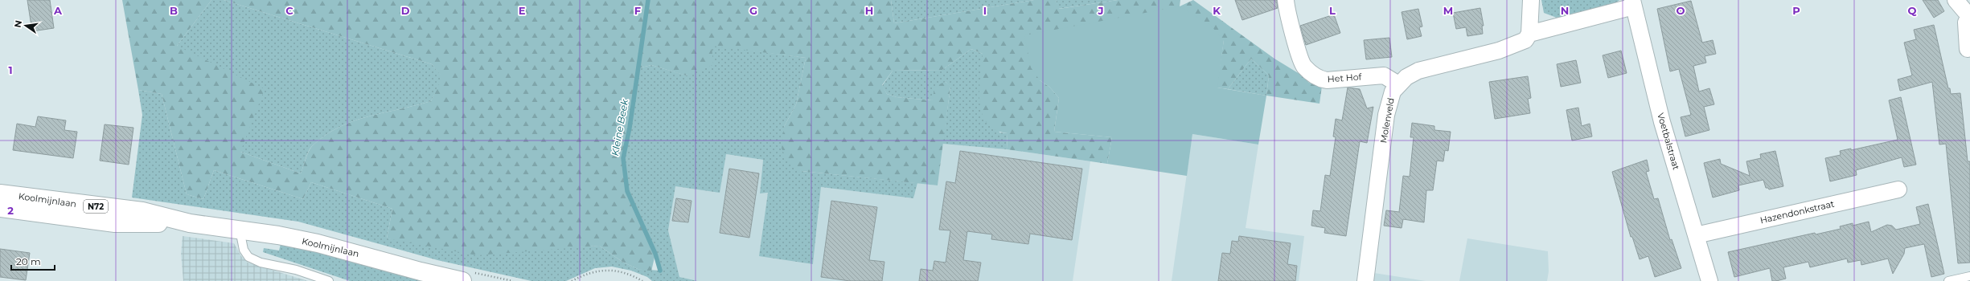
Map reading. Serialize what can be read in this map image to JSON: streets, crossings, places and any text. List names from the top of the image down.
{
  "streets": {
    "main road": ["Koolmijnlaan", "N72"],
    "street": [
      "Het Hof",
      "Molenveld",
      "Voetbalstraat",
      "Hazendonkstraat"
    ]
  },
  "crossings": [
    ["Het Hof", "Molenveld"],
    ["Molenveld", "Voetbalstraat"],
    ["Voetbalstraat", "Hazendonkstraat"]
  ],
  "water": ["Kleine Beek"],
  "scale_bar": "20 m",
  "north": "left",
  "grid": {
    "columns": [
      "A",
      "B",
      "C",
      "D",
      "E",
      "F",
      "G",
      "H",
      "I",
      "J",
      "K",
      "L",
      "M",
      "N",
      "O",
      "P",
      "Q"
    ],
    "rows": ["1", "2"]
  }
}
